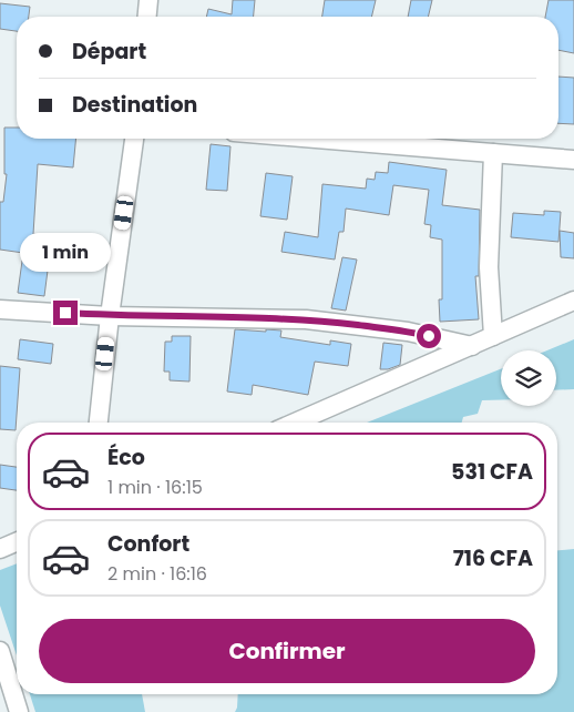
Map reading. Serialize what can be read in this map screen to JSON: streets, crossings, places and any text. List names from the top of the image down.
{
  "page": {
    "banner": ["Départ", "Destination"],
    "bubble": "1 min",
    "list": [
      {
        "name": "Éco",
        "note": "1 min · 16:15",
        "value": "531 CFA"
      },
      {
        "name": "Confort",
        "note": "2 min · 16:16",
        "value": "716 CFA"
      }
    ],
    "buttons": "Confirmer"
  }
}
